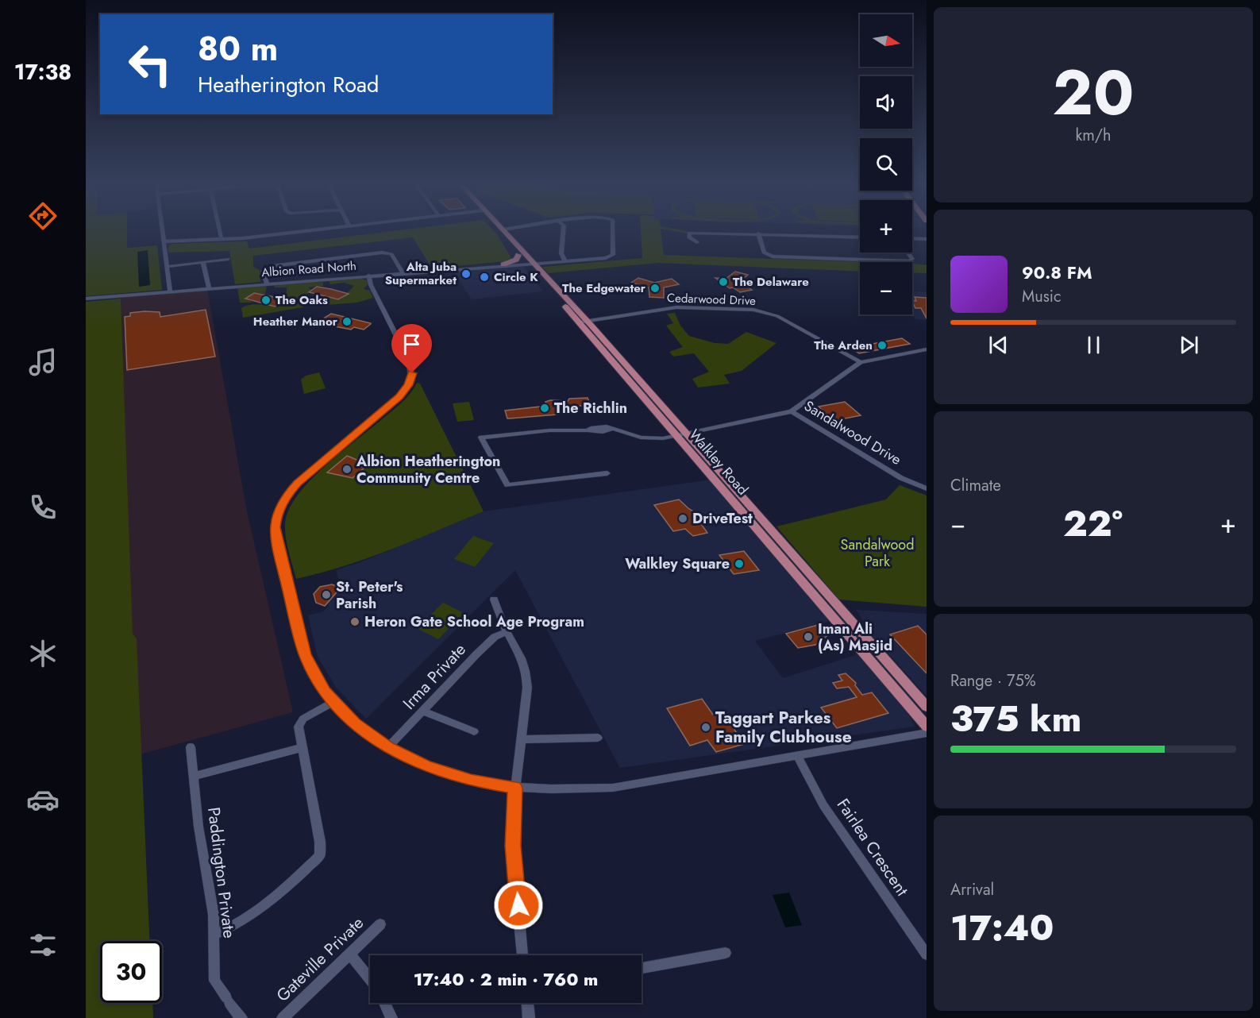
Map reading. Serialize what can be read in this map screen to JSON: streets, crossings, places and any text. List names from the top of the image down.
{
  "streets": {
    "main road": ["Walkley Road"],
    "street": [
      "Albion Road North",
      "Cedarwood Drive",
      "Sandalwood Drive",
      "Irma Private",
      "Fairlea Crescent",
      "Paddington Private",
      "Gateville Private"
    ]
  },
  "crossings": [
    ["Albion Road North", "Walkley Road"],
    ["Cedarwood Drive", "Walkley Road"]
  ],
  "parks": ["Sandalwood Park"],
  "places": [
    "Alta Juba Supermarket",
    "Circle K",
    "The Delaware",
    "The Edgewater",
    "The Oaks",
    "Heather Manor",
    "The Arden",
    "The Richlin",
    "Albion Heatherington Community Centre",
    "DriveTest",
    "Walkley Square",
    "St. Peter's Parish",
    "Heron Gate School Age Program",
    "Iman Ali (As) Masjid",
    "Taggart Parkes Family Clubhouse"
  ],
  "north": "right",
  "page": {
    "tabs": "17:38",
    "tile": [
      ["20", "km/h"],
      "Climate",
      ["Range · 75%", "375 km"],
      ["Arrival", "17:40"]
    ],
    "map_buttons": ["+", "−"],
    "turn": ["80 m", "Heatherington Road"],
    "song": ["90.8 FM", "Music"],
    "heat": ["−", "22°", "+"],
    "limit": "30",
    "trip": "17:40 · 2 min · 760 m"
  }
}
